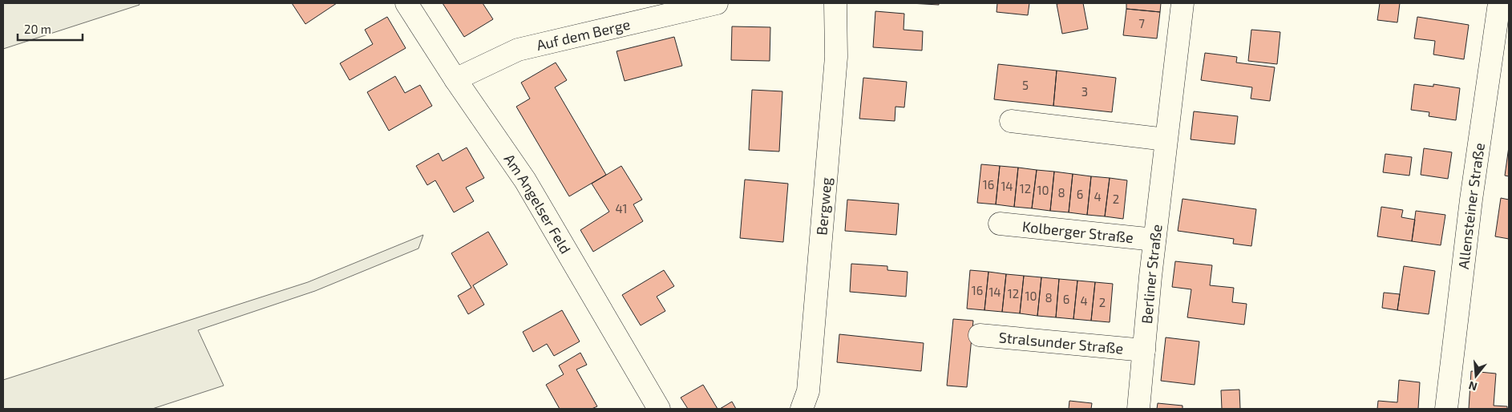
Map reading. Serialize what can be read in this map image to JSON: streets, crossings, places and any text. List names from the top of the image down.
{
  "streets": {
    "street": [
      "Auf dem Berge",
      "Am Angelser Feld",
      "Allensteiner Straße",
      "Bergweg",
      "Kolberger Straße",
      "Berliner Straße",
      "Stralsunder Straße"
    ]
  },
  "crossings": [
    ["Auf dem Berge", "Am Angelser Feld"],
    ["Kolberger Straße", "Berliner Straße"],
    ["Berliner Straße", "Stralsunder Straße"]
  ],
  "house_numbers": [
    "7",
    "5",
    "3",
    "16",
    "14",
    "12",
    "10",
    "8",
    "6",
    "4",
    "2",
    "41",
    "16",
    "14",
    "12",
    "10",
    "8",
    "6",
    "4",
    "2"
  ],
  "scale_bar": "20 m",
  "north": "bottom"
}
